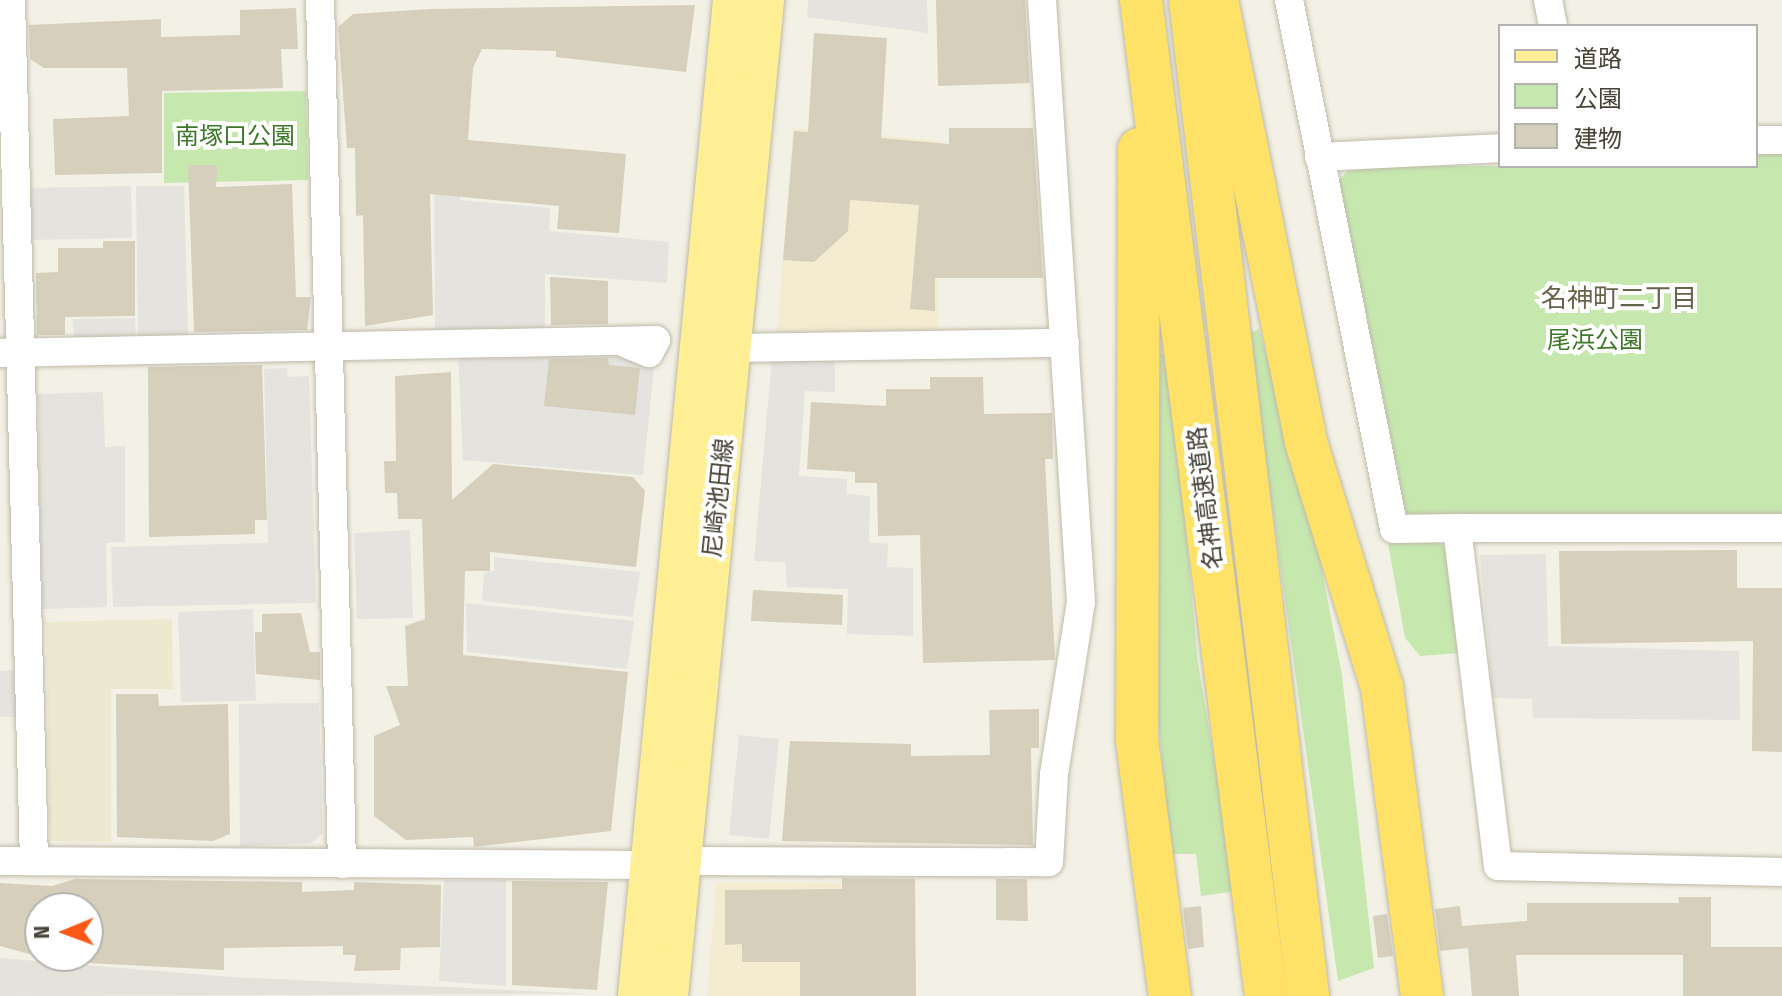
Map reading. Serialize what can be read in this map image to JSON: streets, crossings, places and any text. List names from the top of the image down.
{
  "streets": {
    "highway": ["名神高速道路"],
    "main road": ["尼崎池田線"]
  },
  "districts": ["名神町二丁目"],
  "parks": ["南塚口公園", "尾浜公園"],
  "legend": ["道路", "公園", "建物"],
  "north": "left"
}
